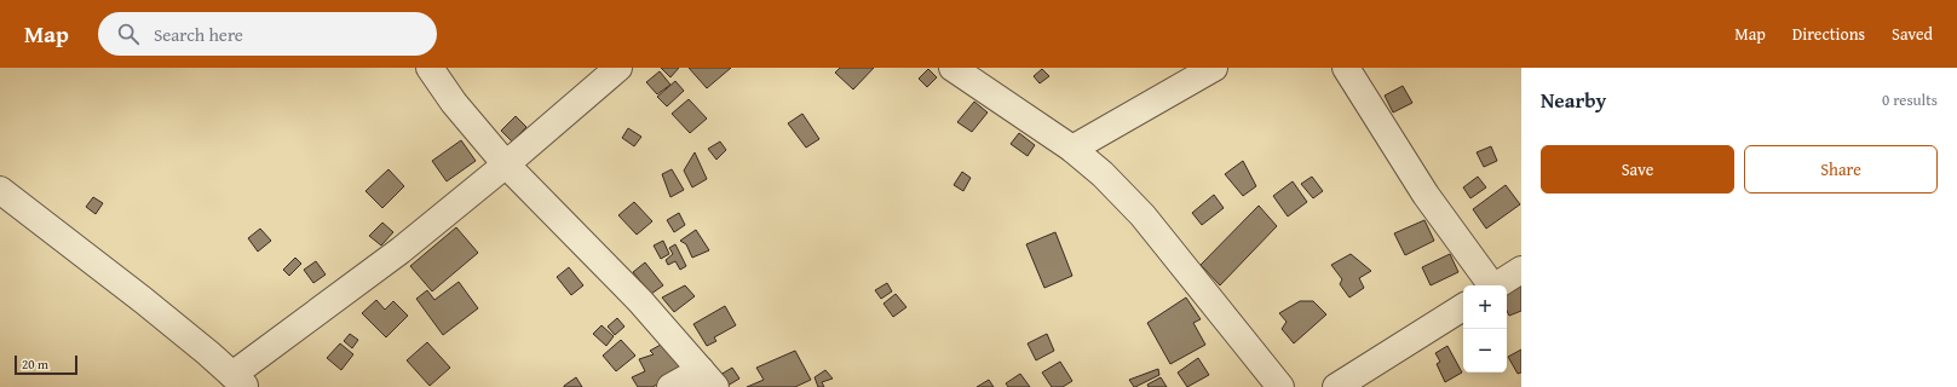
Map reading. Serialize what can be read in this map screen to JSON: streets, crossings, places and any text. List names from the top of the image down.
{
  "scale_bar": "20 m",
  "page": {
    "header": "Map",
    "search": "Search here",
    "nav": ["Map", "Directions", "Saved"],
    "heading": ["Nearby", "0 results"],
    "buttons": ["Save", "Share"],
    "map_buttons": ["+", "−"],
    "scale": "20 m"
  }
}
